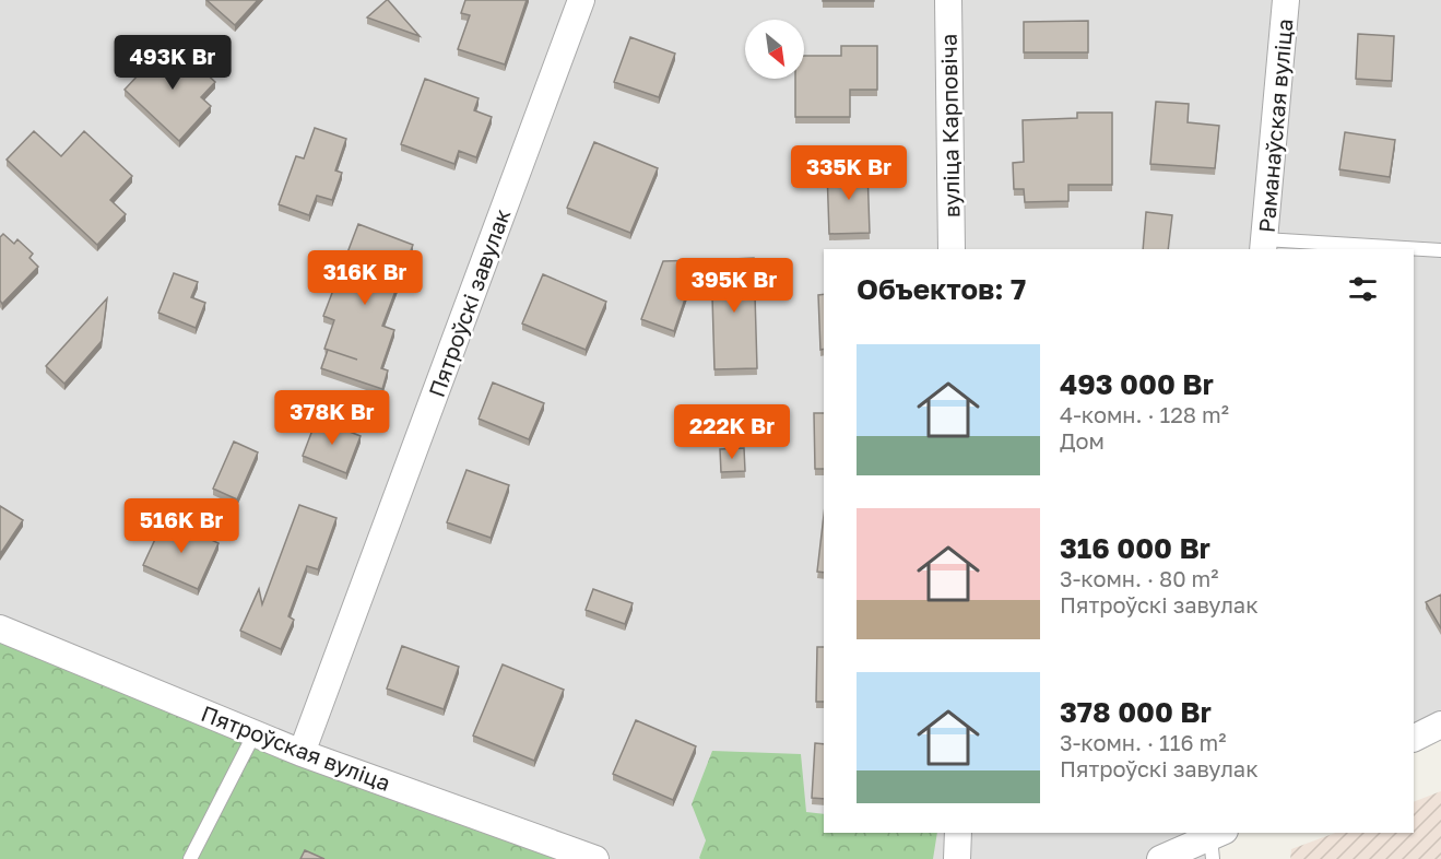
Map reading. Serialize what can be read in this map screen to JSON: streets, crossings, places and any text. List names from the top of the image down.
{
  "streets": {
    "street": [
      "вуліца Карповіча",
      "Раманаўская вуліца",
      "Пятроўскі завулак",
      "Пятроўская вуліца"
    ]
  },
  "crossings": [
    ["Пятроўскі завулак", "Пятроўская вуліца"]
  ],
  "north": "bottom right",
  "page": {
    "price": [
      "493K Br",
      "335K Br",
      "316K Br",
      "395K Br",
      "378K Br",
      "222K Br",
      "516K Br"
    ],
    "heading": "Объектов: 7",
    "list": [
      {
        "name": "493 000 Br",
        "note": "4-комн. · 128 m² · Дом"
      },
      {
        "name": "316 000 Br",
        "note": "3-комн. · 80 m² · Пятроўскі завулак"
      },
      {
        "name": "378 000 Br",
        "note": "3-комн. · 116 m² · Пятроўскі завулак"
      }
    ]
  }
}
